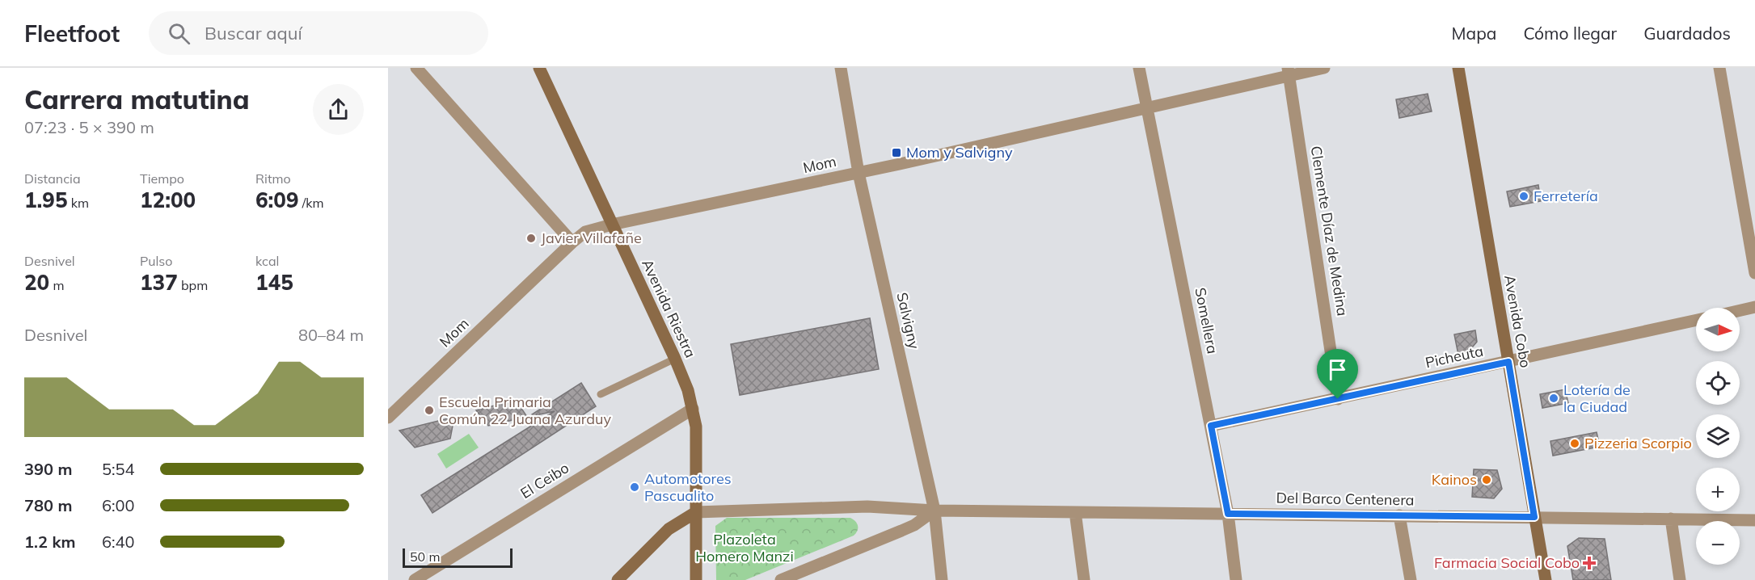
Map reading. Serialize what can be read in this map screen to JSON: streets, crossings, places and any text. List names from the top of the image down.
{
  "streets": {
    "main road": ["Avenida Riestra", "Avenida Cobo"],
    "street": [
      "Mom",
      "Clemente Díaz de Medina",
      "Salvigny",
      "Somellera",
      "Picheuta",
      "El Ceibo",
      "Del Barco Centenera"
    ]
  },
  "crossings": [
    ["Mom", "Clemente Díaz de Medina"],
    ["Mom", "Avenida Riestra"],
    ["Mom", "Salvigny"],
    ["Mom", "Somellera"],
    ["Clemente Díaz de Medina", "Picheuta"],
    ["Avenida Riestra", "El Ceibo"],
    ["Avenida Riestra", "Del Barco Centenera"],
    ["Salvigny", "Del Barco Centenera"],
    ["Somellera", "Picheuta"],
    ["Somellera", "Del Barco Centenera"],
    ["Avenida Cobo", "Picheuta"],
    ["Avenida Cobo", "Del Barco Centenera"]
  ],
  "parks": ["Plazoleta Homero Manzi"],
  "places": {
    "transit": ["Mom y Salvigny"],
    "other": [
      "Ferretería",
      "Javier Villafañe",
      "Lotería de la Ciudad",
      "Escuela Primaria Común 22 Juana Azurduy",
      "Pizzeria Scorpio",
      "Kainos",
      "Automotores Pascualito"
    ],
    "health": ["Farmacia Social Cobo"]
  },
  "scale_bar": "50 m",
  "north": "right",
  "page": {
    "header": "Fleetfoot",
    "search": "Buscar aquí",
    "nav": ["Mapa", "Cómo llegar", "Guardados"],
    "heading": ["Carrera matutina", "07:23 · 5 × 390 m"],
    "stats": [
      ["Distancia", "1.95 km"],
      ["Tiempo", "12:00"],
      ["Ritmo", "6:09 /km"],
      ["Desnivel", "20 m"],
      ["Pulso", "137 bpm"],
      ["kcal", "145"]
    ],
    "map_buttons": ["+", "−"],
    "chart": ["Desnivel", "80–84 m"],
    "list": [
      {
        "name": "390 m",
        "note": "5:54"
      },
      {
        "name": "780 m",
        "note": "6:00"
      },
      {
        "name": "1.2 km",
        "note": "6:40"
      }
    ],
    "scale": "50 m"
  }
}
